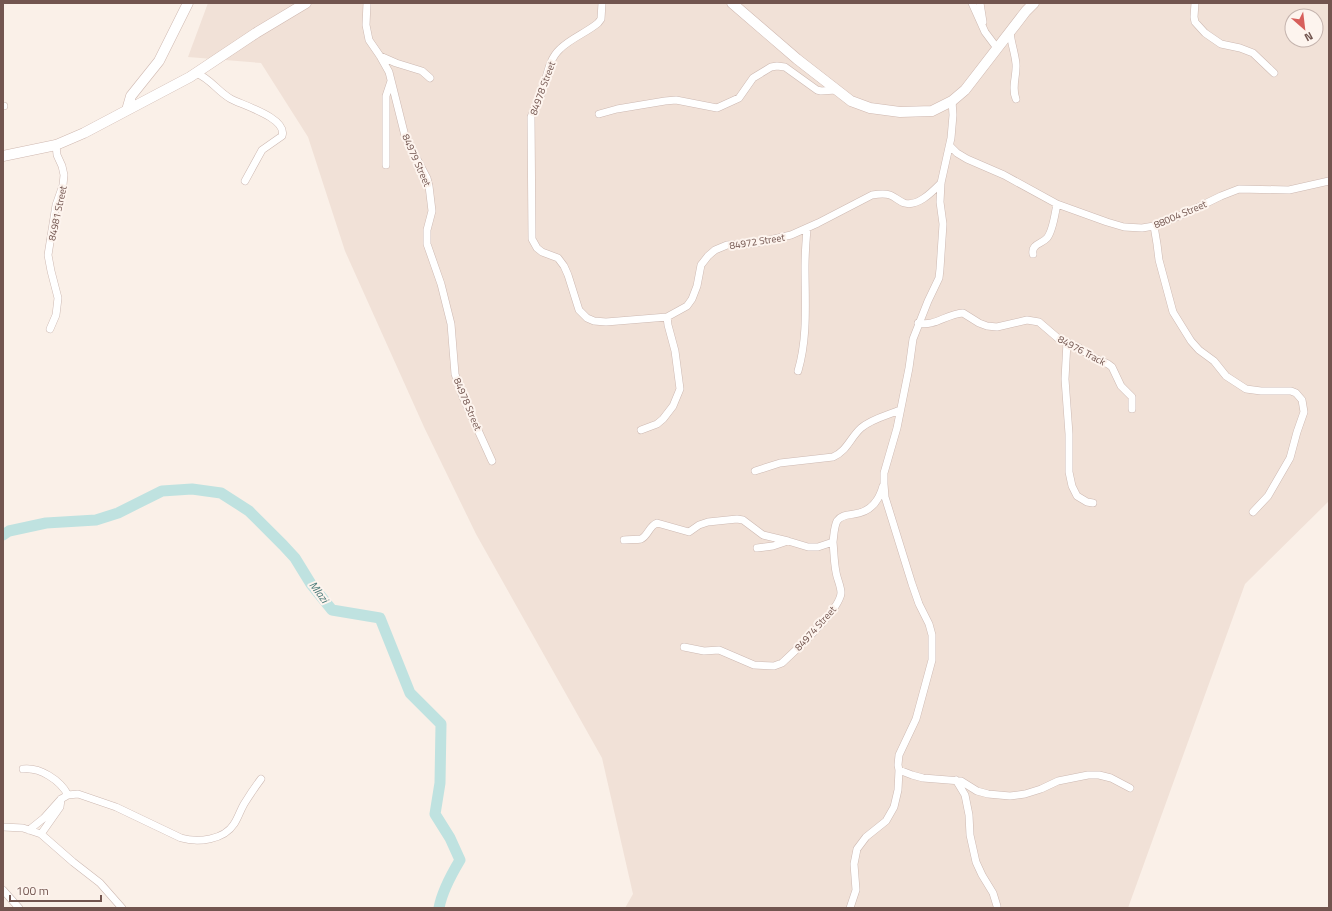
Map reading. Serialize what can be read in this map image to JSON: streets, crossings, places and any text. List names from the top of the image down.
{
  "streets": {
    "street": [
      "84978 Street",
      "84979 Street",
      "84981 Street",
      "88004 Street",
      "84972 Street",
      "84976 Track",
      "84974 Street"
    ]
  },
  "crossings": [
    ["84978 Street", "84979 Street"],
    ["84978 Street", "84972 Street"]
  ],
  "water": ["Mlazi"],
  "scale_bar": "100 m",
  "north": "bottom right"
}
